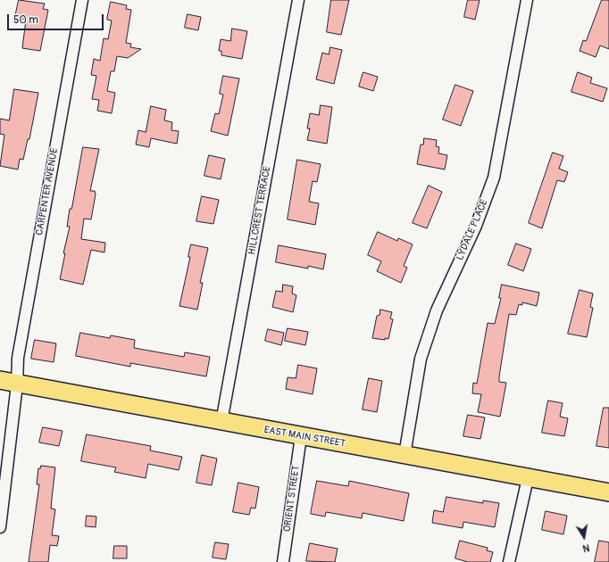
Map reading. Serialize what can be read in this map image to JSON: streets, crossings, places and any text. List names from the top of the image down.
{
  "streets": {
    "main road": ["EAST MAIN STREET"],
    "street": [
      "CARPENTER AVENUE",
      "HILLCREST TERRACE",
      "LYDALE PLACE",
      "ORIENT STREET"
    ]
  },
  "crossings": [
    ["CARPENTER AVENUE", "EAST MAIN STREET"],
    ["HILLCREST TERRACE", "EAST MAIN STREET"],
    ["LYDALE PLACE", "EAST MAIN STREET"],
    ["EAST MAIN STREET", "ORIENT STREET"]
  ],
  "scale_bar": "50 m",
  "north": "bottom"
}
